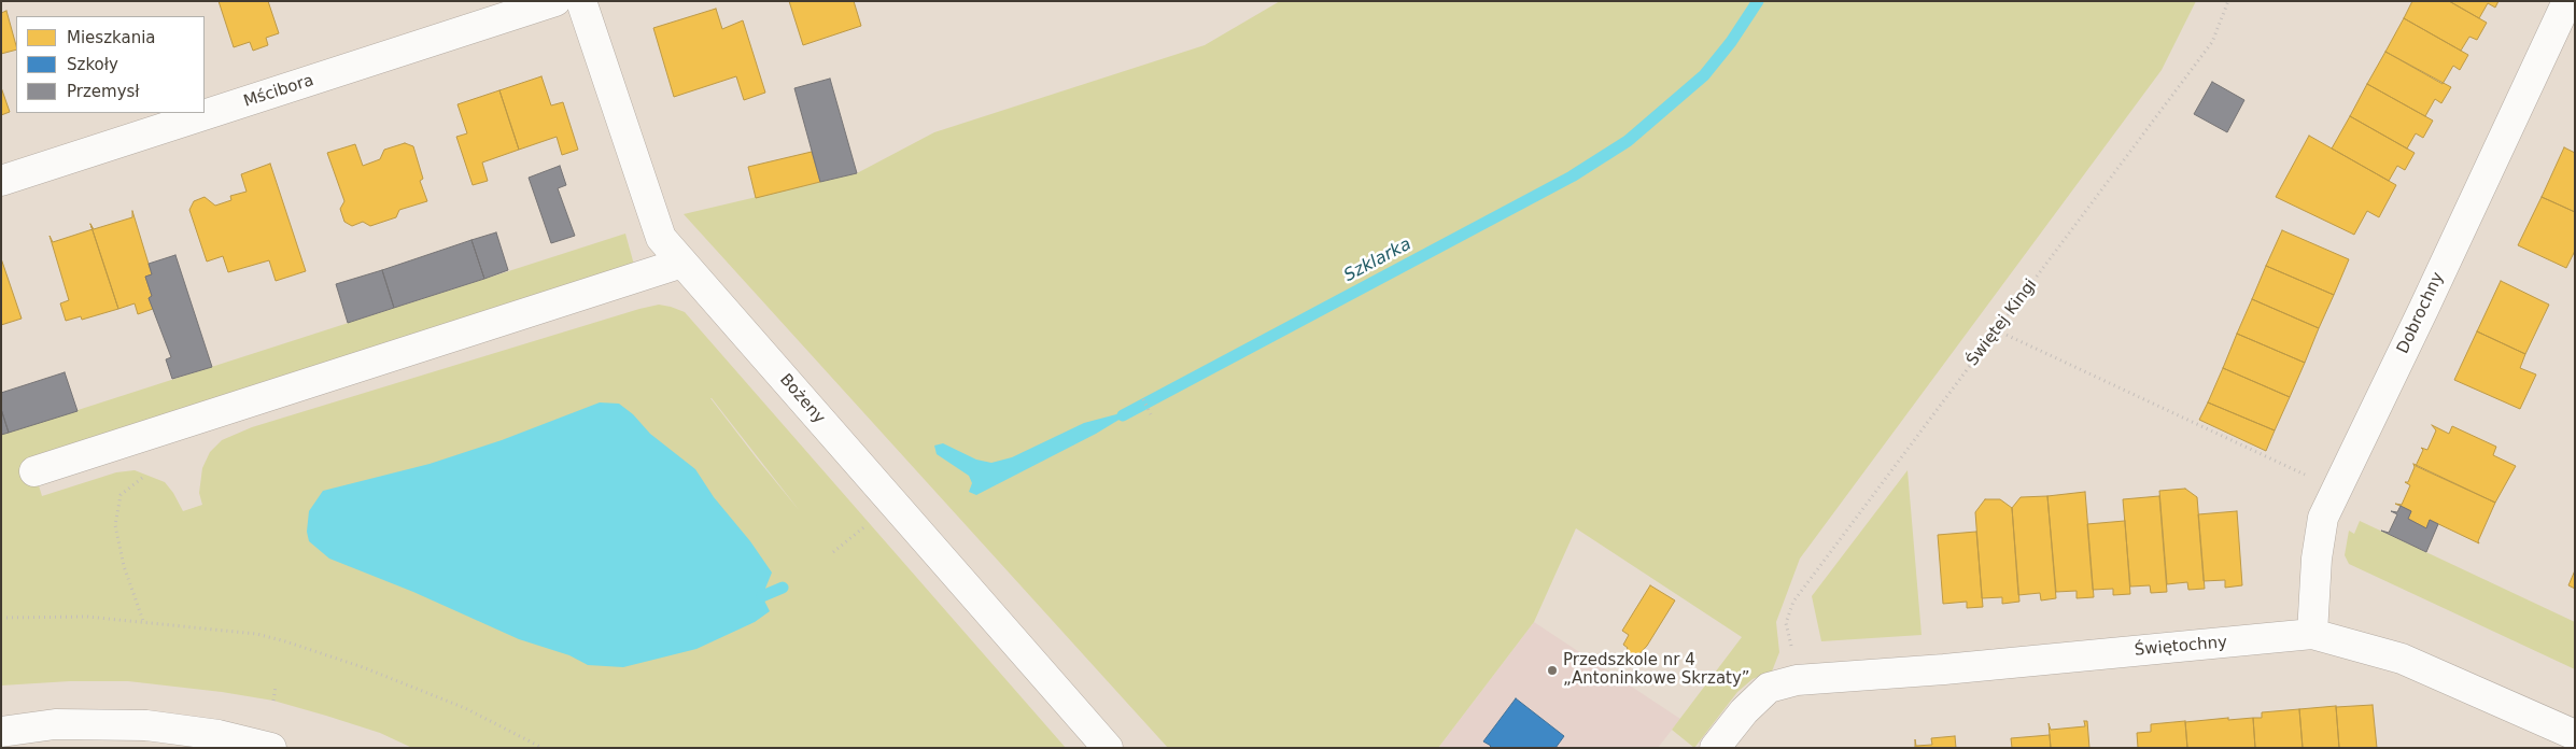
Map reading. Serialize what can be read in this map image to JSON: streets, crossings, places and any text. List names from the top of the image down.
{
  "streets": {
    "street": [
      "Mścibora",
      "Dobrochny",
      "Bożeny",
      "Świętochny"
    ],
    "path": ["Świętej Kingi"]
  },
  "crossings": [
    ["Dobrochny", "Świętochny"]
  ],
  "water": ["Szklarka"],
  "places": ["Przedszkole nr 4 „Antoninkowe Skrzaty”"],
  "legend": ["Mieszkania", "Szkoły", "Przemysł"]
}
